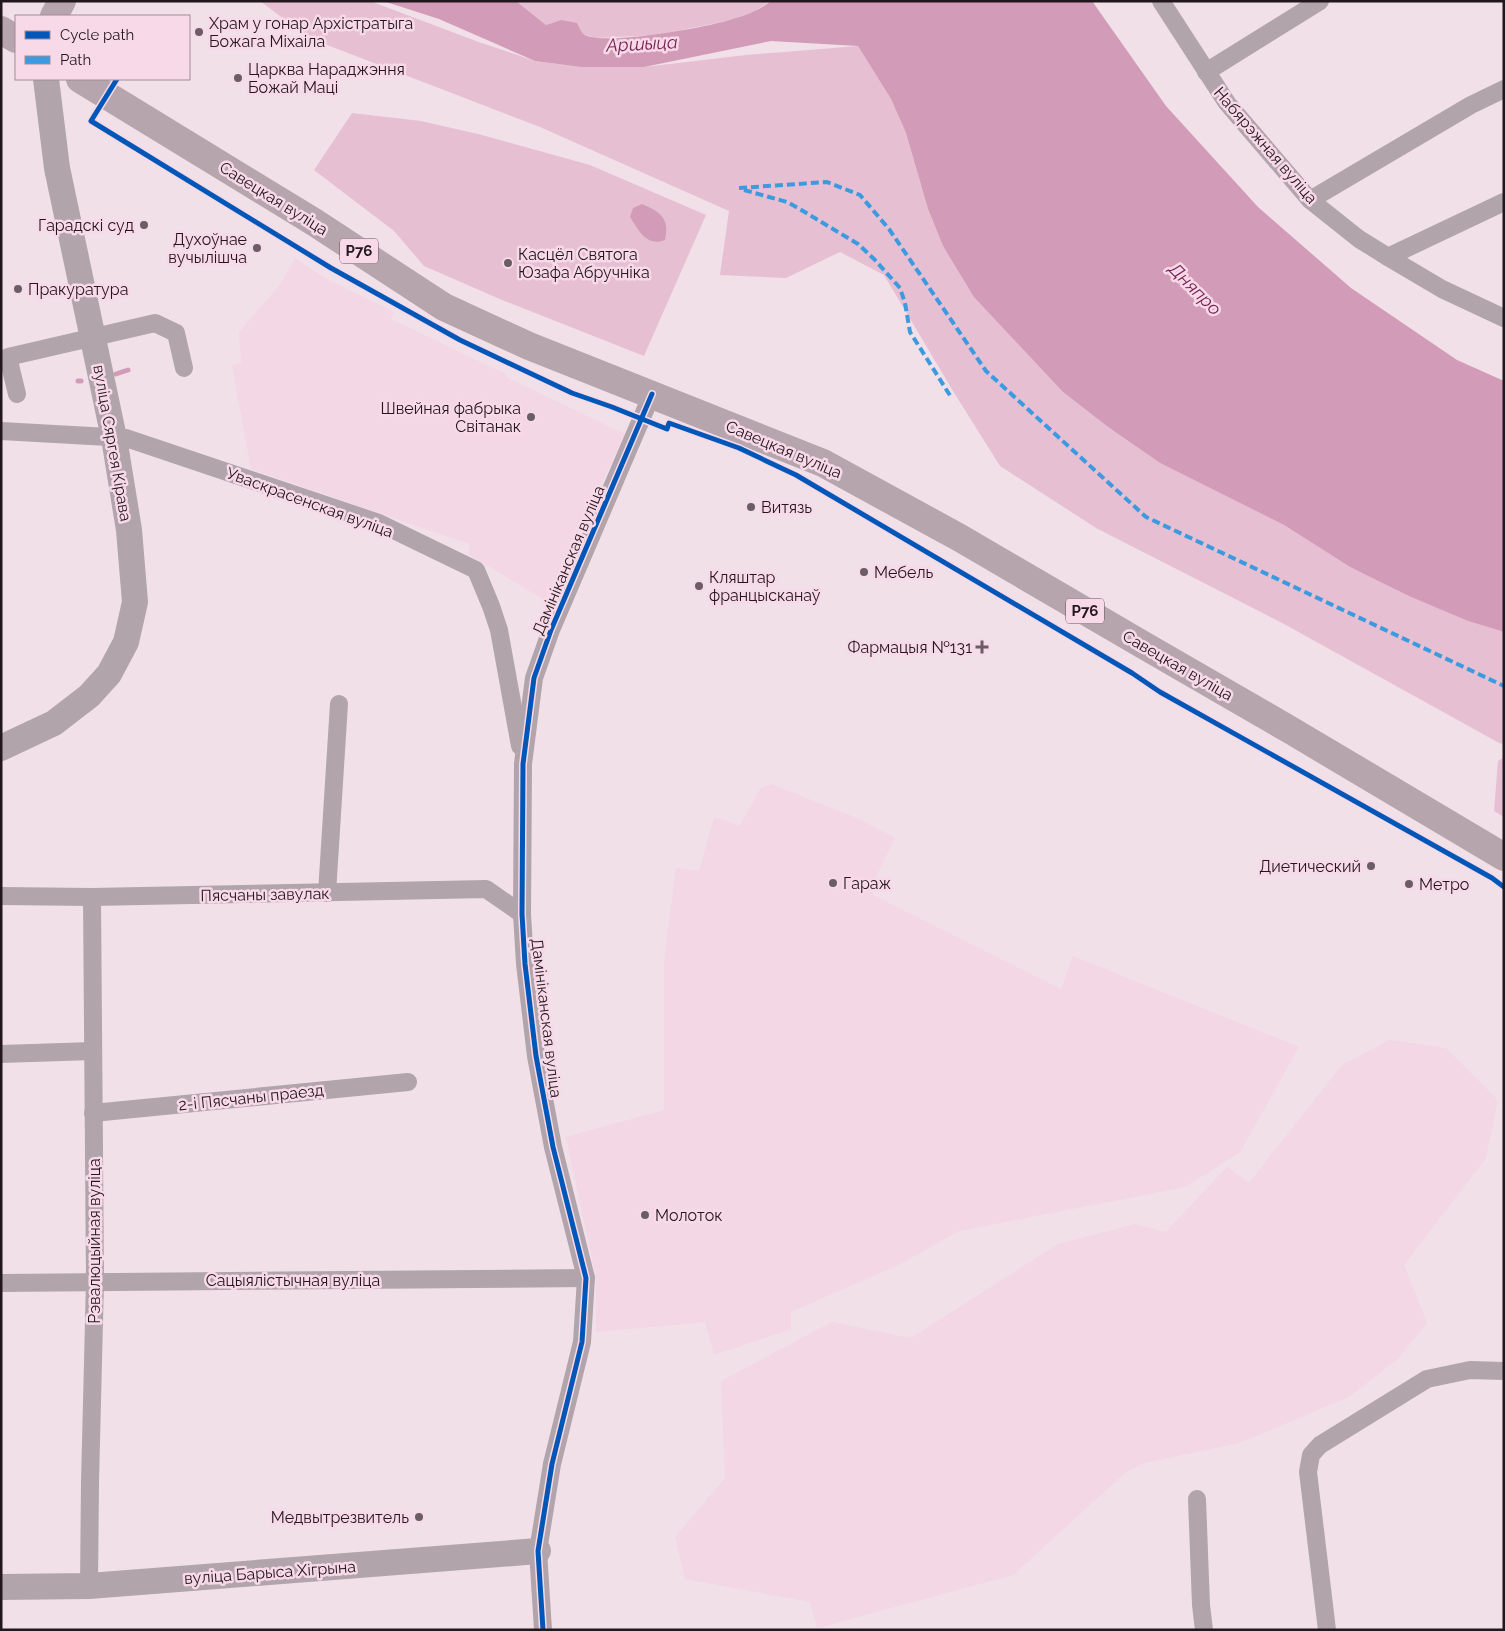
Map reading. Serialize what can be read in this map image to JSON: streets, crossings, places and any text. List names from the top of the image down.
{
  "streets": {
    "main road": ["Савецкая вуліца", "Р76"],
    "street": [
      "Набярэжная вуліца",
      "вуліца Сяргея Кірава",
      "Уваскрасенская вуліца",
      "Дамініканская вуліца",
      "Пясчаны завулак",
      "2-і Пясчаны праезд",
      "Рэвалюцыйная вуліца",
      "Сацыялістычная вуліца",
      "вуліца Барыса Хігрына"
    ]
  },
  "crossings": [
    ["Савецкая вуліца", "Дамініканская вуліца"],
    ["вуліца Сяргея Кірава", "Уваскрасенская вуліца"],
    ["Уваскрасенская вуліца", "Дамініканская вуліца"],
    ["Дамініканская вуліца", "Пясчаны завулак"],
    ["Дамініканская вуліца", "Сацыялістычная вуліца"],
    ["Дамініканская вуліца", "вуліца Барыса Хігрына"],
    ["Пясчаны завулак", "Рэвалюцыйная вуліца"],
    ["2-і Пясчаны праезд", "Рэвалюцыйная вуліца"],
    ["Рэвалюцыйная вуліца", "Сацыялістычная вуліца"],
    ["Рэвалюцыйная вуліца", "вуліца Барыса Хігрына"]
  ],
  "water": ["Аршыца", "Дняпро"],
  "places": {
    "other": [
      "Храм у гонар Архістратыга Божага Міхаіла",
      "Царква Нараджэння Божай Маці",
      "Гарадскі суд",
      "Духоўнае вучылішча",
      "Касцёл Святога Юзафа Абручніка",
      "Пракуратура",
      "Швейная фабрыка Світанак",
      "Витязь",
      "Мебель",
      "Кляштар францысканаў",
      "Диетический",
      "Гараж",
      "Метро",
      "Молоток",
      "Медвытрезвитель"
    ],
    "health": ["Фармацыя №131"]
  },
  "legend": ["Cycle path", "Path"]
}
